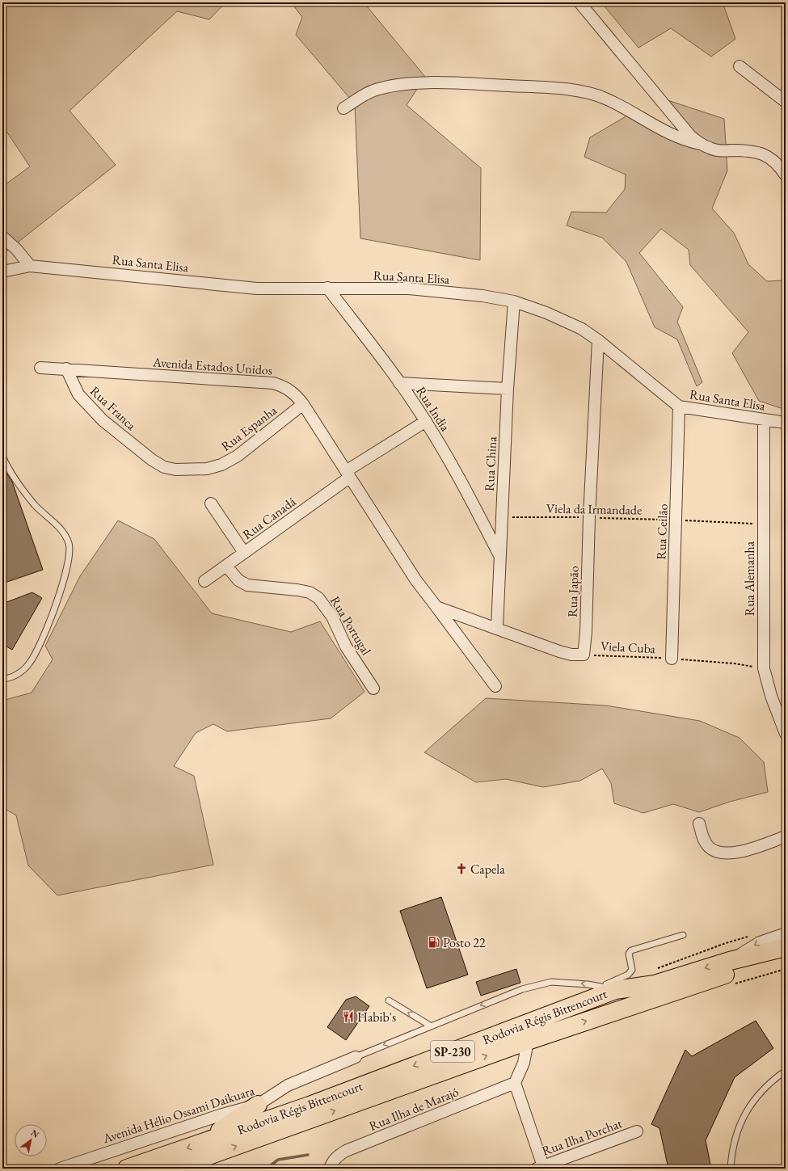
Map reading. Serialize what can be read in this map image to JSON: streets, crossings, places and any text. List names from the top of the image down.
{
  "streets": {
    "highway": ["Rodovia Régis Bittencourt", "SP-230"],
    "street": [
      "Rua Santa Elisa",
      "Avenida Estados Unidos",
      "Rua Franca",
      "Rua India",
      "Rua Espanha",
      "Rua China",
      "Rua Canadá",
      "Rua Ceilão",
      "Rua Alemanha",
      "Rua Japão",
      "Rua Portugal",
      "Rua Ilha de Marajó",
      "Avenida Hélio Ossami Daikuara",
      "Rua Ilha Porchat"
    ],
    "path": ["Viela da Irmandade", "Viela Cuba"]
  },
  "crossings": [
    ["Rua Santa Elisa", "Rua India"],
    ["Rua Santa Elisa", "Rua China"],
    ["Rua Santa Elisa", "Rua Ceilão"],
    ["Rua Santa Elisa", "Rua Alemanha"],
    ["Rua Santa Elisa", "Rua Japão"],
    ["Avenida Estados Unidos", "Rua Franca"],
    ["Avenida Estados Unidos", "Rua Espanha"],
    ["Avenida Estados Unidos", "Rua Canadá"],
    ["Rua Franca", "Rua Espanha"],
    ["Rua India", "Rua China"],
    ["Rua India", "Rua Canadá"],
    ["Rua China", "Viela da Irmandade"],
    ["Viela da Irmandade", "Rua Ceilão"],
    ["Viela da Irmandade", "Rua Alemanha"],
    ["Viela da Irmandade", "Rua Japão"],
    ["Rua Canadá", "Rua Portugal"],
    ["Rua Ceilão", "Viela Cuba"],
    ["Rua Alemanha", "Viela Cuba"],
    ["Rua Japão", "Viela Cuba"]
  ],
  "places": {
    "church": ["Capela"],
    "fuel station": ["Posto 22"],
    "restaurant": ["Habib's"]
  },
  "north": "top right"
}
